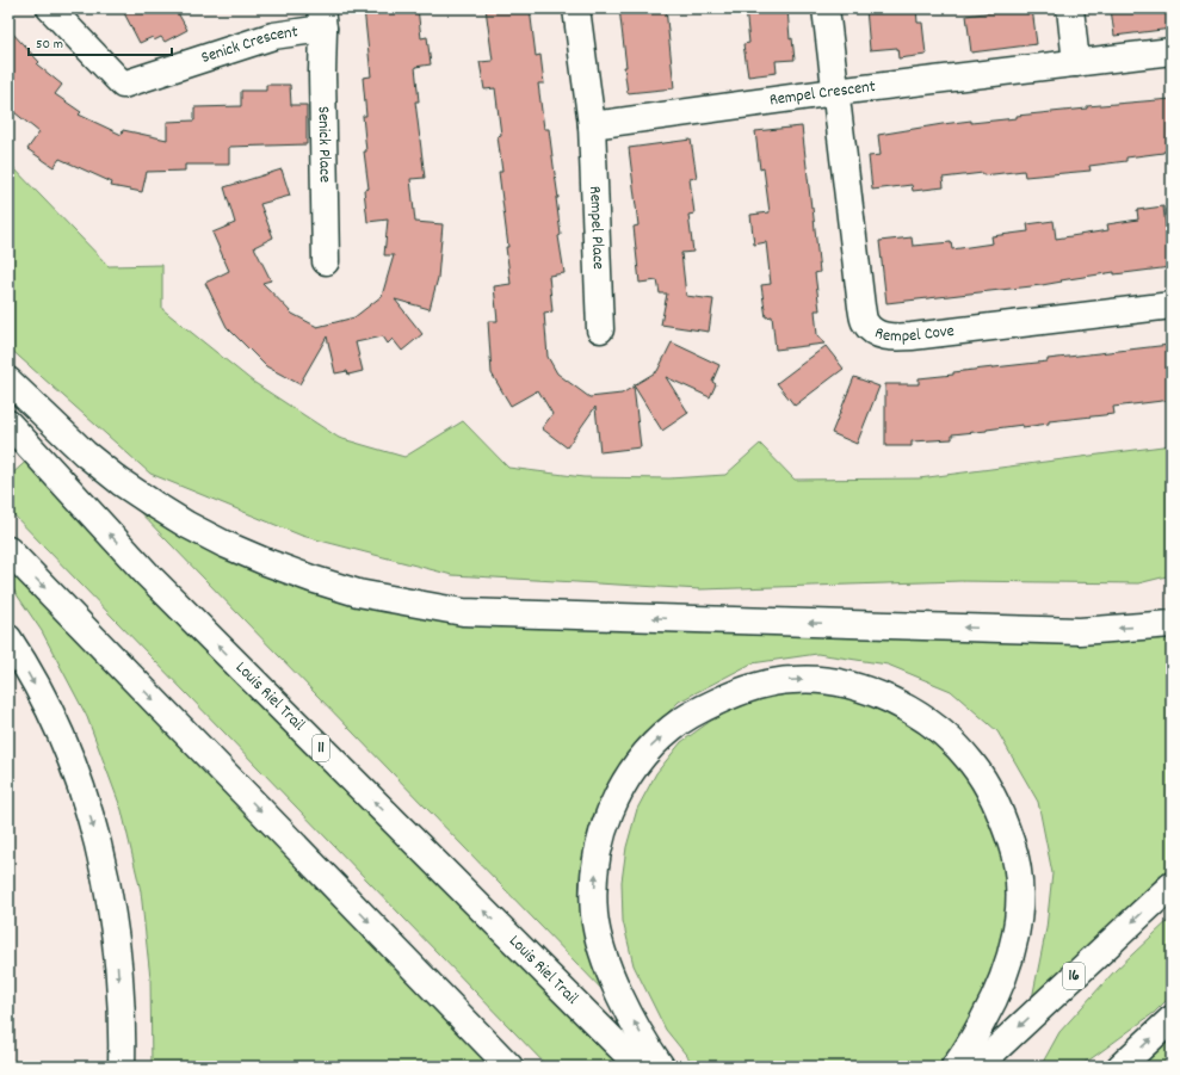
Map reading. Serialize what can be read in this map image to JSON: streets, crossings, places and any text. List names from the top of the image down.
{
  "streets": {
    "main road": [
      "Senick Crescent",
      "Rempel Crescent",
      "Senick Place",
      "Rempel Place",
      "Rempel Cove",
      "Louis Riel Trail",
      "11",
      "16"
    ]
  },
  "crossings": [
    ["Senick Crescent", "Senick Place"],
    ["Rempel Crescent", "Rempel Place"],
    ["Rempel Crescent", "Rempel Cove"]
  ],
  "scale_bar": "50 m"
}
